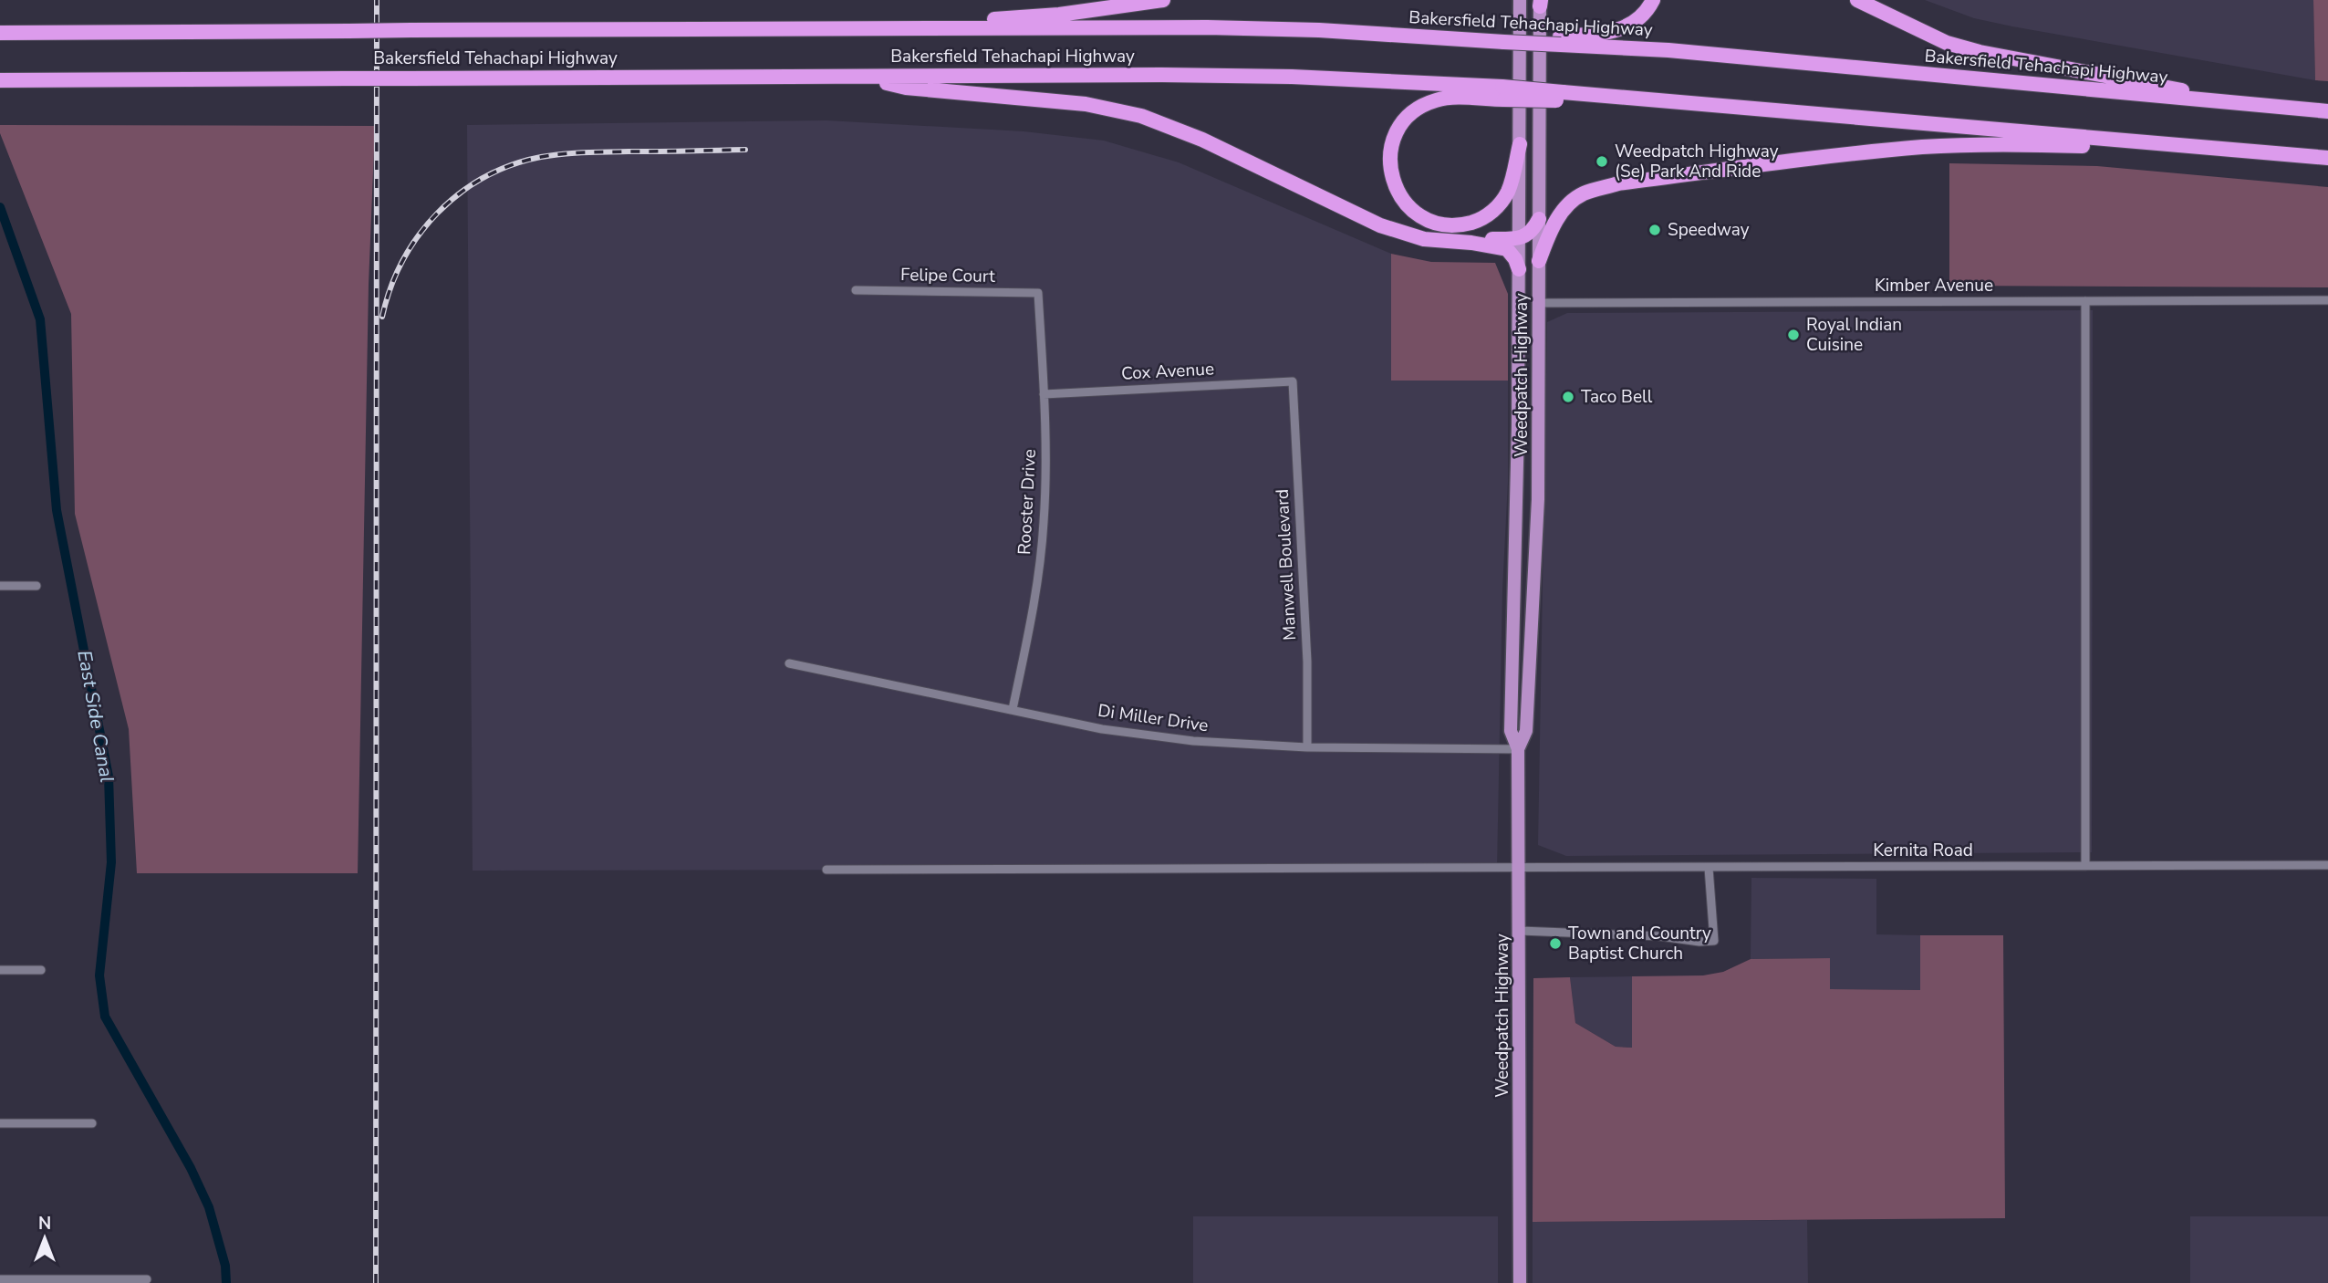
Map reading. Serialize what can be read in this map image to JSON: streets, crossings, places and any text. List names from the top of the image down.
{
  "streets": {
    "highway": ["Bakersfield Tehachapi Highway"],
    "main road": ["Weedpatch Highway"],
    "street": [
      "Felipe Court",
      "Kimber Avenue",
      "Cox Avenue",
      "Rooster Drive",
      "Manwell Boulevard",
      "Di Miller Drive",
      "Kernita Road"
    ]
  },
  "crossings": [
    ["Felipe Court", "Rooster Drive"],
    ["Kimber Avenue", "Weedpatch Highway"],
    ["Cox Avenue", "Rooster Drive"],
    ["Cox Avenue", "Manwell Boulevard"],
    ["Weedpatch Highway", "Di Miller Drive"],
    ["Weedpatch Highway", "Kernita Road"],
    ["Rooster Drive", "Di Miller Drive"],
    ["Manwell Boulevard", "Di Miller Drive"]
  ],
  "water": ["East Side Canal"],
  "places": [
    "Weedpatch Highway (Se) Park And Ride",
    "Speedway",
    "Royal Indian Cuisine",
    "Taco Bell",
    "Town and Country Baptist Church"
  ],
  "north": "top"
}
